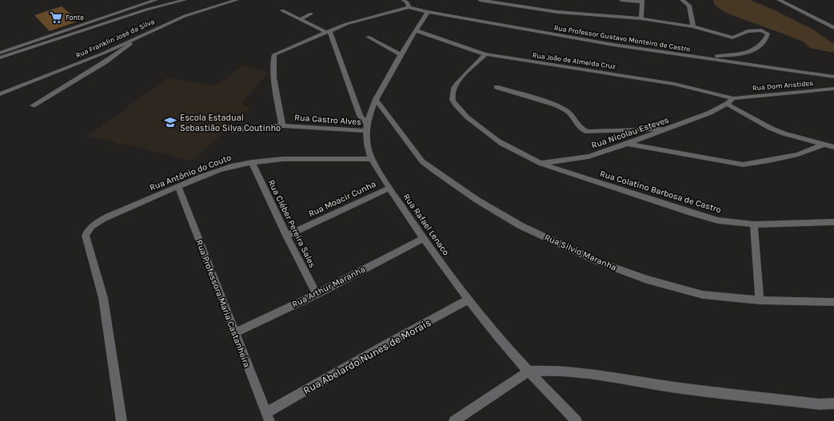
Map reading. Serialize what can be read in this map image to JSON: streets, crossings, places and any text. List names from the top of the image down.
{
  "streets": {
    "street": [
      "Rua Franklin José da Silva",
      "Rua Professor Gustavo Monteiro de Castro",
      "Rua João de Almeida Cruz",
      "Rua Dom Aristides",
      "Rua Castro Alves",
      "Rua Nicolau Esteves",
      "Rua Antônio do Couto",
      "Rua Colatino Barbosa de Castro",
      "Rua Moacir Cunha",
      "Rua Cléber Pereira Sales",
      "Rua Rafael Lenaco",
      "Rua Silvio Maranha",
      "Rua Arthur Maranha",
      "Rua Professora Maria Castanheira",
      "Rua Abelardo Nunes de Morais"
    ]
  },
  "crossings": [
    ["Rua Professor Gustavo Monteiro de Castro", "Rua Rafael Lenaco"],
    ["Rua João de Almeida Cruz", "Rua Dom Aristides"],
    ["Rua João de Almeida Cruz", "Rua Nicolau Esteves"],
    ["Rua João de Almeida Cruz", "Rua Rafael Lenaco"],
    ["Rua Dom Aristides", "Rua Nicolau Esteves"],
    ["Rua Castro Alves", "Rua Rafael Lenaco"],
    ["Rua Nicolau Esteves", "Rua Colatino Barbosa de Castro"],
    ["Rua Antônio do Couto", "Rua Cléber Pereira Sales"],
    ["Rua Antônio do Couto", "Rua Rafael Lenaco"],
    ["Rua Antônio do Couto", "Rua Professora Maria Castanheira"],
    ["Rua Moacir Cunha", "Rua Cléber Pereira Sales"],
    ["Rua Moacir Cunha", "Rua Rafael Lenaco"],
    ["Rua Cléber Pereira Sales", "Rua Arthur Maranha"],
    ["Rua Rafael Lenaco", "Rua Silvio Maranha"],
    ["Rua Rafael Lenaco", "Rua Arthur Maranha"],
    ["Rua Rafael Lenaco", "Rua Abelardo Nunes de Morais"],
    ["Rua Arthur Maranha", "Rua Professora Maria Castanheira"],
    ["Rua Professora Maria Castanheira", "Rua Abelardo Nunes de Morais"]
  ],
  "places": {
    "supermarket": ["Fonte"],
    "school or university": ["Escola Estadual Sebastião Silva Coutinho"]
  }
}
